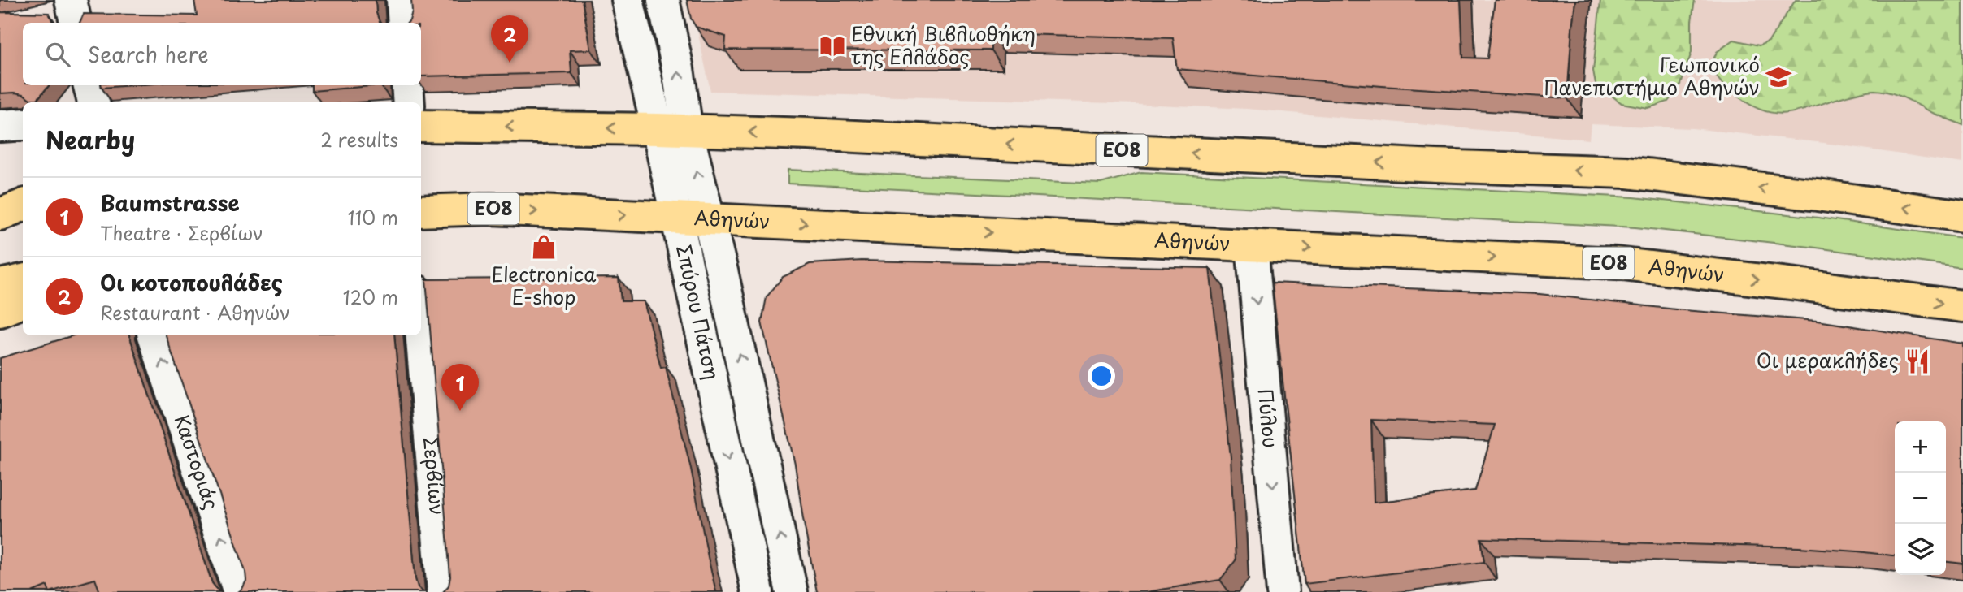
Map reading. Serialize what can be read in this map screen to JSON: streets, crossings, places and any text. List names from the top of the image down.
{
  "streets": {
    "highway": ["ΕΟ8", "Αθηνών"],
    "street": [
      "Σπύρου Πάτση",
      "Πύλου",
      "Καστοριάς",
      "Σερβίων"
    ]
  },
  "crossings": [
    ["ΕΟ8", "Σπύρου Πάτση"],
    ["Αθηνών", "Σπύρου Πάτση"],
    ["Αθηνών", "Πύλου"]
  ],
  "one_way": ["Πύλου", "Καστοριάς"],
  "places": {
    "library": ["Εθνική Βιβλιοθήκη της Ελλάδος"],
    "school or university": ["Γεωπονικό Πανεπιστήμιο Αθηνών"],
    "shop": ["Electronica E-shop"],
    "restaurant": ["Οι μερακλήδες"]
  },
  "page": {
    "pins": ["2", "1"],
    "search": "Search here",
    "heading": ["Nearby", "2 results"],
    "list": [
      {
        "mark": "1",
        "name": "Baumstrasse",
        "note": "Theatre · Σερβίων",
        "value": "110 m"
      },
      {
        "mark": "2",
        "name": "Οι κοτοπουλάδες",
        "note": "Restaurant · Αθηνών",
        "value": "120 m"
      }
    ],
    "map_buttons": ["+", "−"]
  }
}
